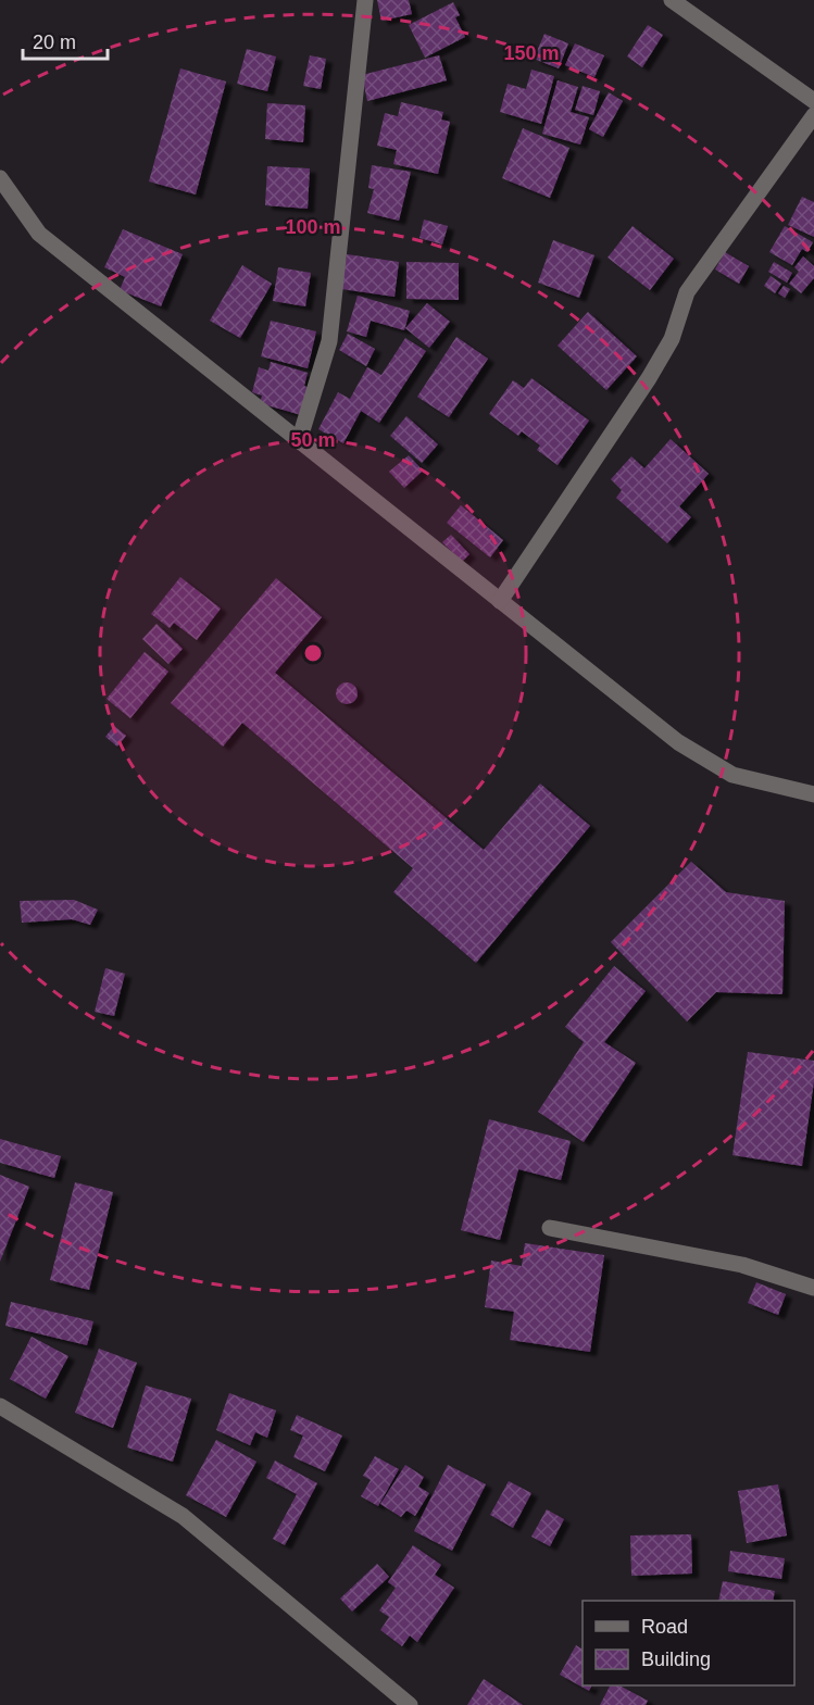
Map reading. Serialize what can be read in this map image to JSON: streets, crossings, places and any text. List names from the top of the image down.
{
  "legend": ["Road", "Building"],
  "scale_bar": "20 m",
  "rings": ["150 m", "100 m", "50 m"]
}
